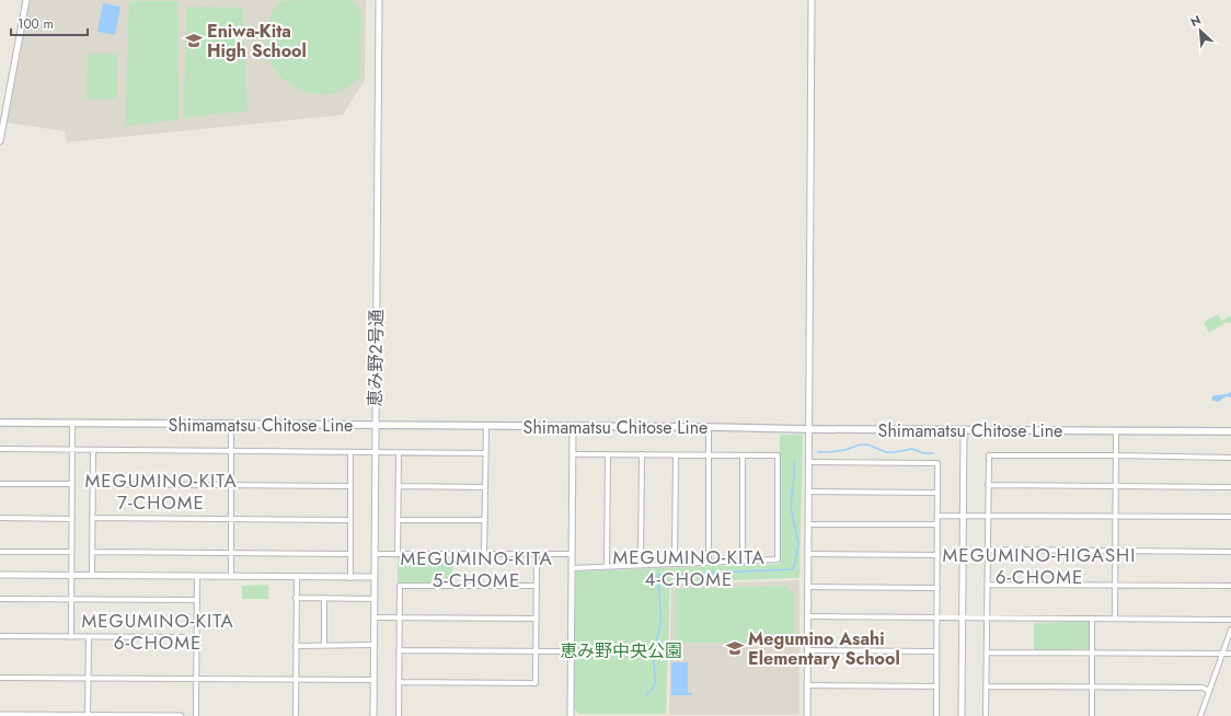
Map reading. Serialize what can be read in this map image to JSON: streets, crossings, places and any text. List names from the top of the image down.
{
  "streets": {
    "main road": ["Shimamatsu Chitose Line"],
    "street": ["恵み野２号通"]
  },
  "crossings": [
    ["恵み野２号通", "Shimamatsu Chitose Line"]
  ],
  "districts": [
    "MEGUMINO-KITA 7-CHOME",
    "MEGUMINO-HIGASHI 6-CHOME",
    "MEGUMINO-KITA 4-CHOME",
    "MEGUMINO-KITA 5-CHOME",
    "MEGUMINO-KITA 6-CHOME"
  ],
  "parks": ["恵み野中央公園"],
  "places": {
    "school or university": ["Eniwa-Kita High School", "Megumino Asahi Elementary School"]
  },
  "scale_bar": "100 m",
  "north": "top left"
}
